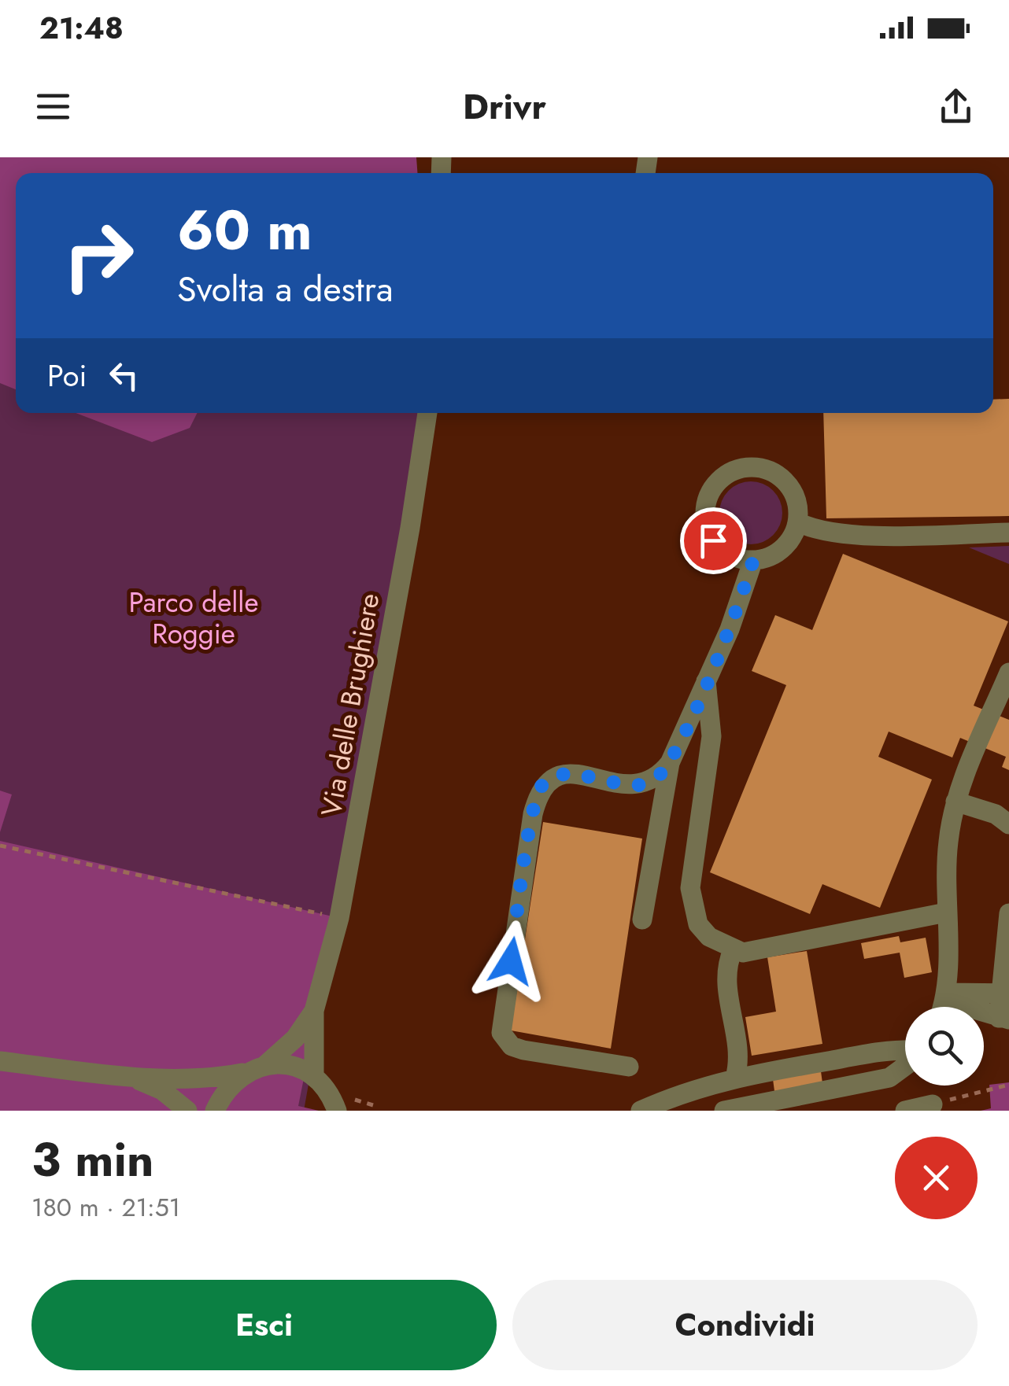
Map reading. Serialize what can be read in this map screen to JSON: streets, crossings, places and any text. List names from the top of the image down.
{
  "streets": {
    "street": ["Via delle Brughiere"]
  },
  "parks": ["Parco delle Roggie"],
  "page": {
    "status": "21:48",
    "header": "Drivr",
    "turn": ["60 m", "Svolta a destra"],
    "then": "Poi",
    "heading": ["3 min", "180 m · 21:51"],
    "buttons": ["Esci", "Condividi"]
  }
}
